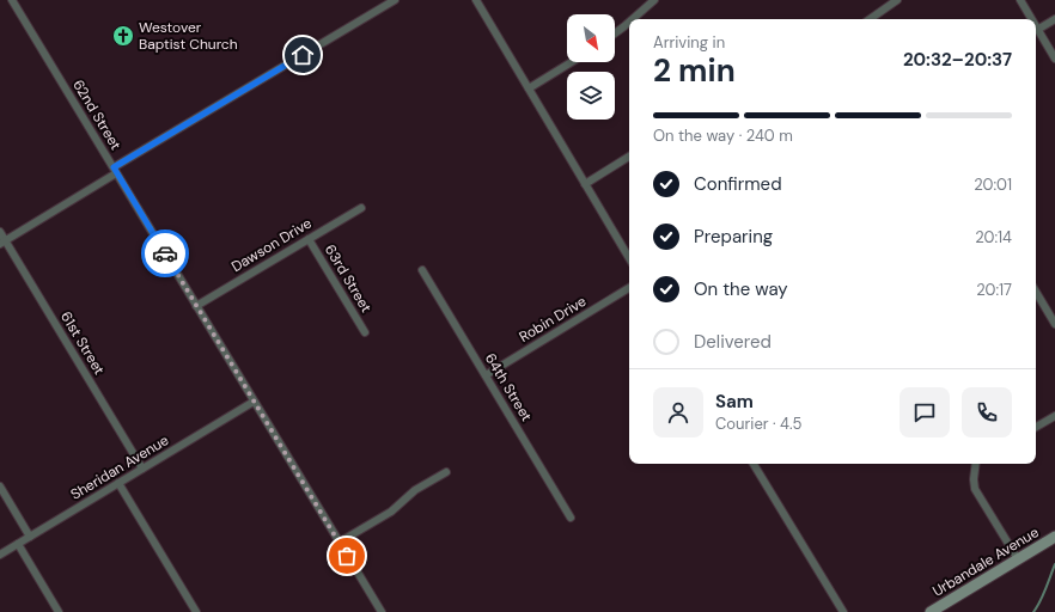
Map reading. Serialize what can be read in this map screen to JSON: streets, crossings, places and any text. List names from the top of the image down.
{
  "streets": {
    "street": [
      "62nd Street",
      "Dawson Drive",
      "63rd Street",
      "Robin Drive",
      "61st Street",
      "64th Street",
      "Sheridan Avenue",
      "Urbandale Avenue"
    ]
  },
  "crossings": [
    ["62nd Street", "Dawson Drive"],
    ["62nd Street", "Sheridan Avenue"],
    ["Dawson Drive", "63rd Street"],
    ["Robin Drive", "64th Street"],
    ["61st Street", "Sheridan Avenue"]
  ],
  "places": {
    "church": ["Westover Baptist Church"]
  },
  "north": "bottom right",
  "page": {
    "heading": ["2 min", "Arriving in", "20:32–20:37"],
    "panel": ["Sam", "Courier · 4.5"],
    "bar": "On the way · 240 m",
    "list": [
      ["Confirmed", "20:01"],
      ["Preparing", "20:14"],
      ["On the way", "20:17"],
      "Delivered"
    ]
  }
}
